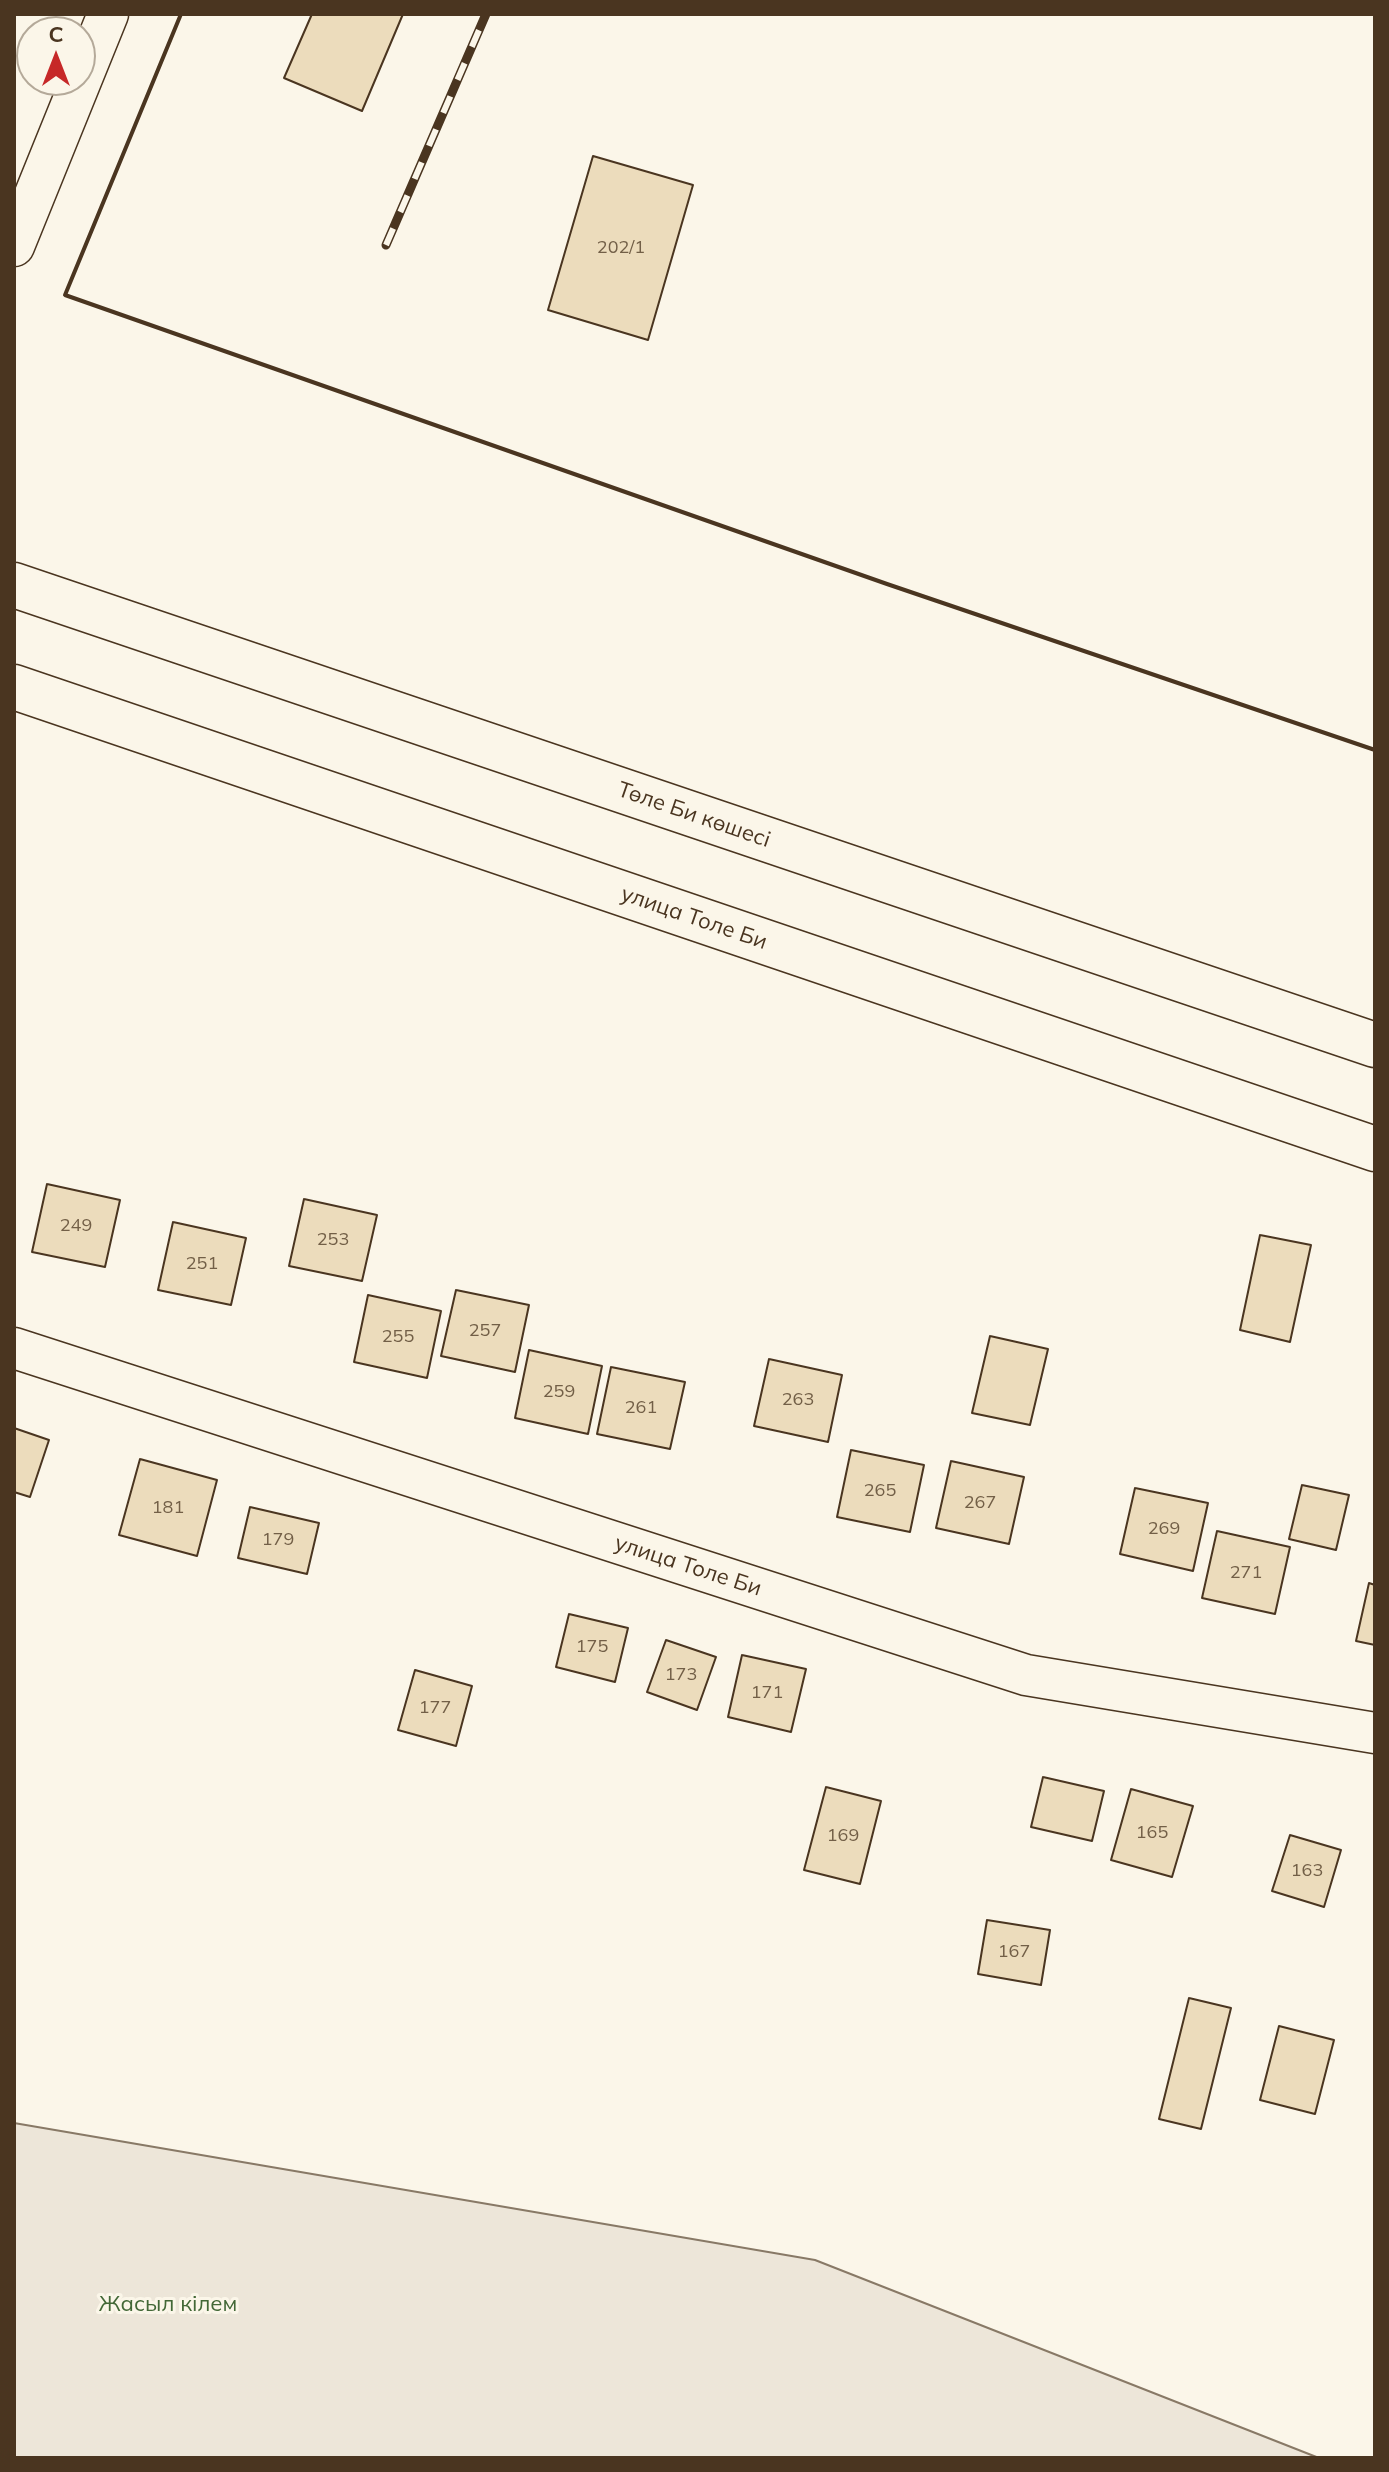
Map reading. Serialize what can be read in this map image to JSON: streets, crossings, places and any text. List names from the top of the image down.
{
  "streets": {
    "main road": ["Төле Би көшесі", "улица Толе Би"]
  },
  "parks": ["Жасыл кілем"],
  "house_numbers": [
    "202/1",
    "249",
    "253",
    "251",
    "257",
    "255",
    "259",
    "263",
    "261",
    "265",
    "267",
    "181",
    "269",
    "179",
    "271",
    "175",
    "173",
    "171",
    "177",
    "165",
    "169",
    "163",
    "167"
  ],
  "north": "top"
}
